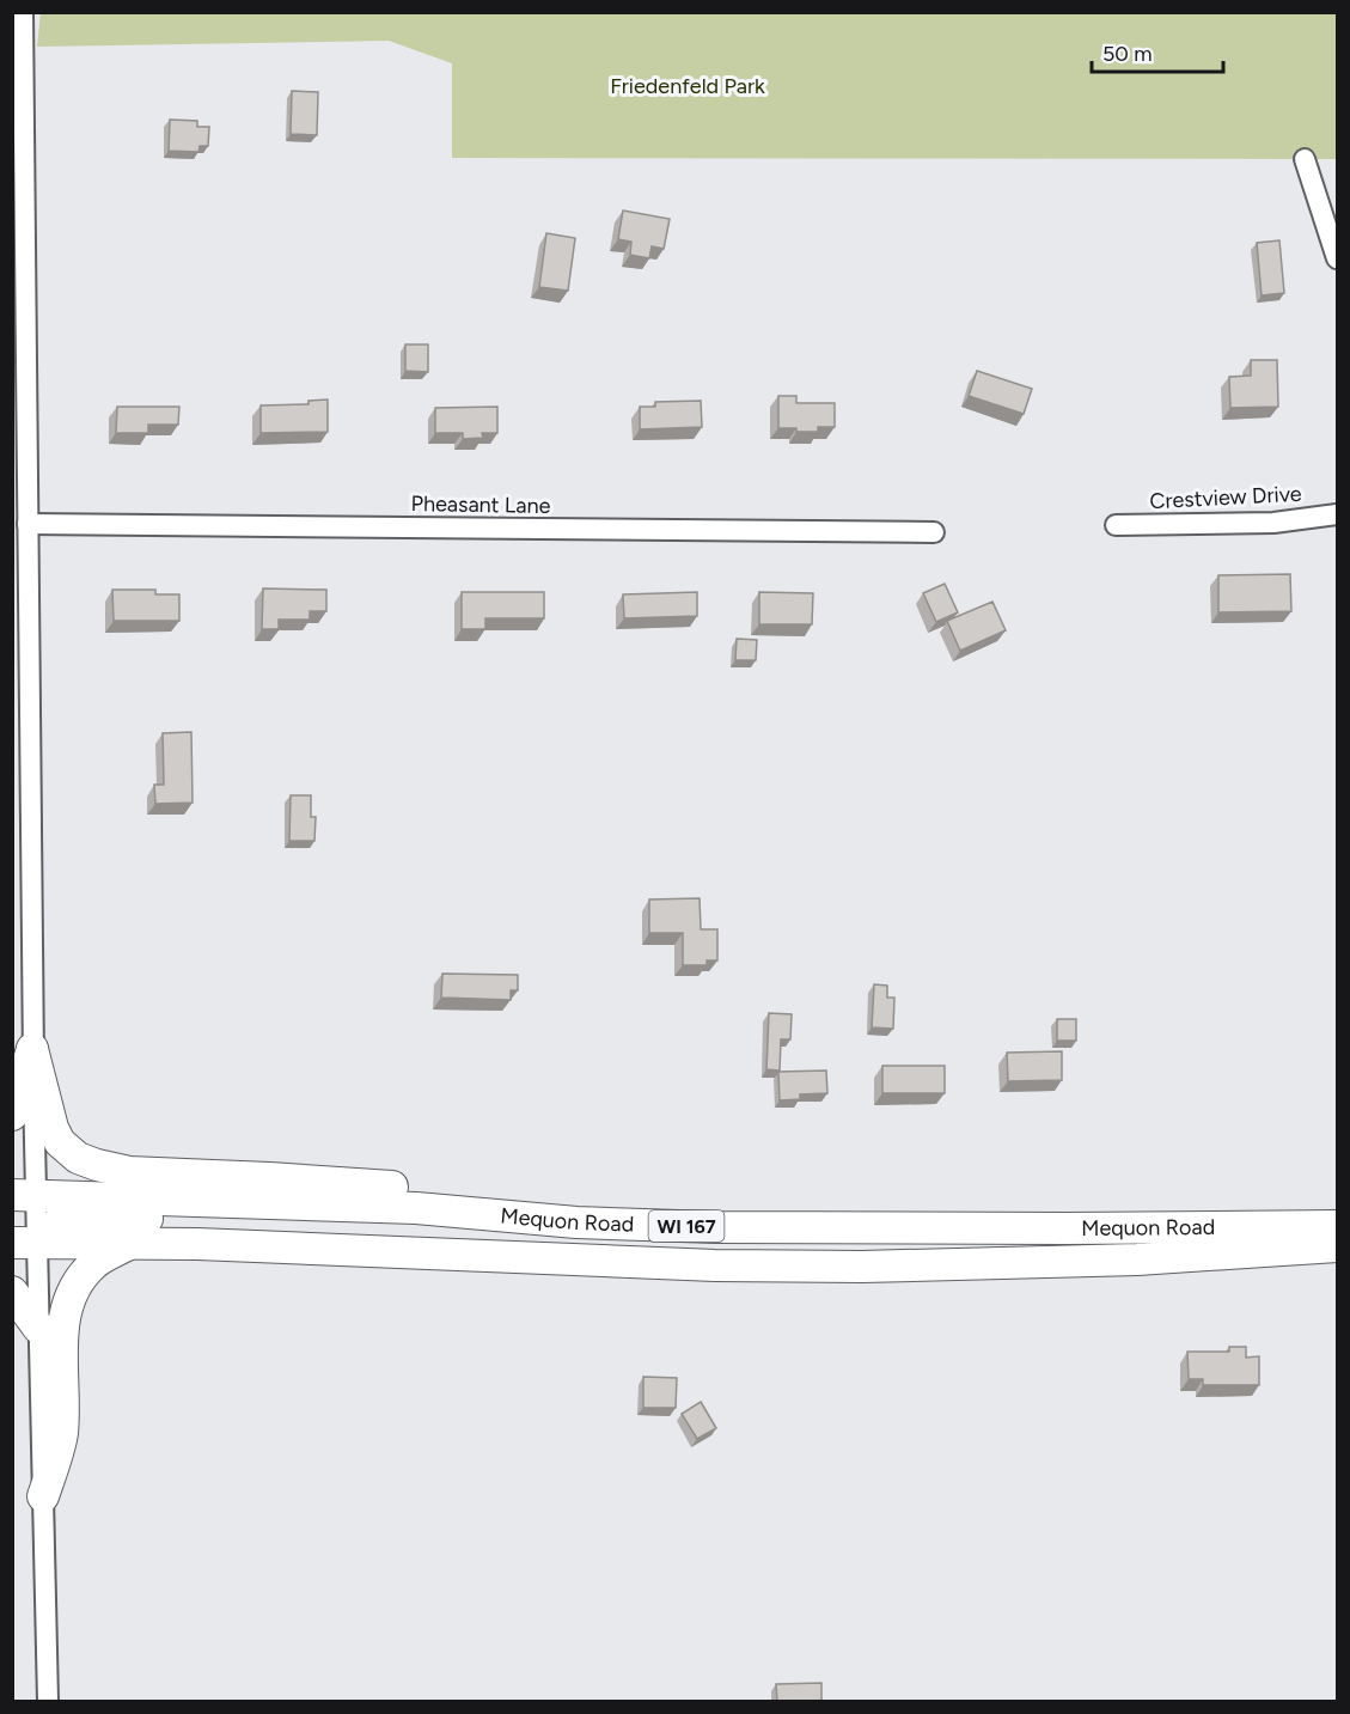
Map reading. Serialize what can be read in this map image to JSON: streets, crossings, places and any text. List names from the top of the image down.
{
  "streets": {
    "main road": ["Mequon Road", "WI 167"],
    "street": ["Crestview Drive", "Pheasant Lane"]
  },
  "parks": ["Friedenfeld Park"],
  "scale_bar": "50 m"
}
